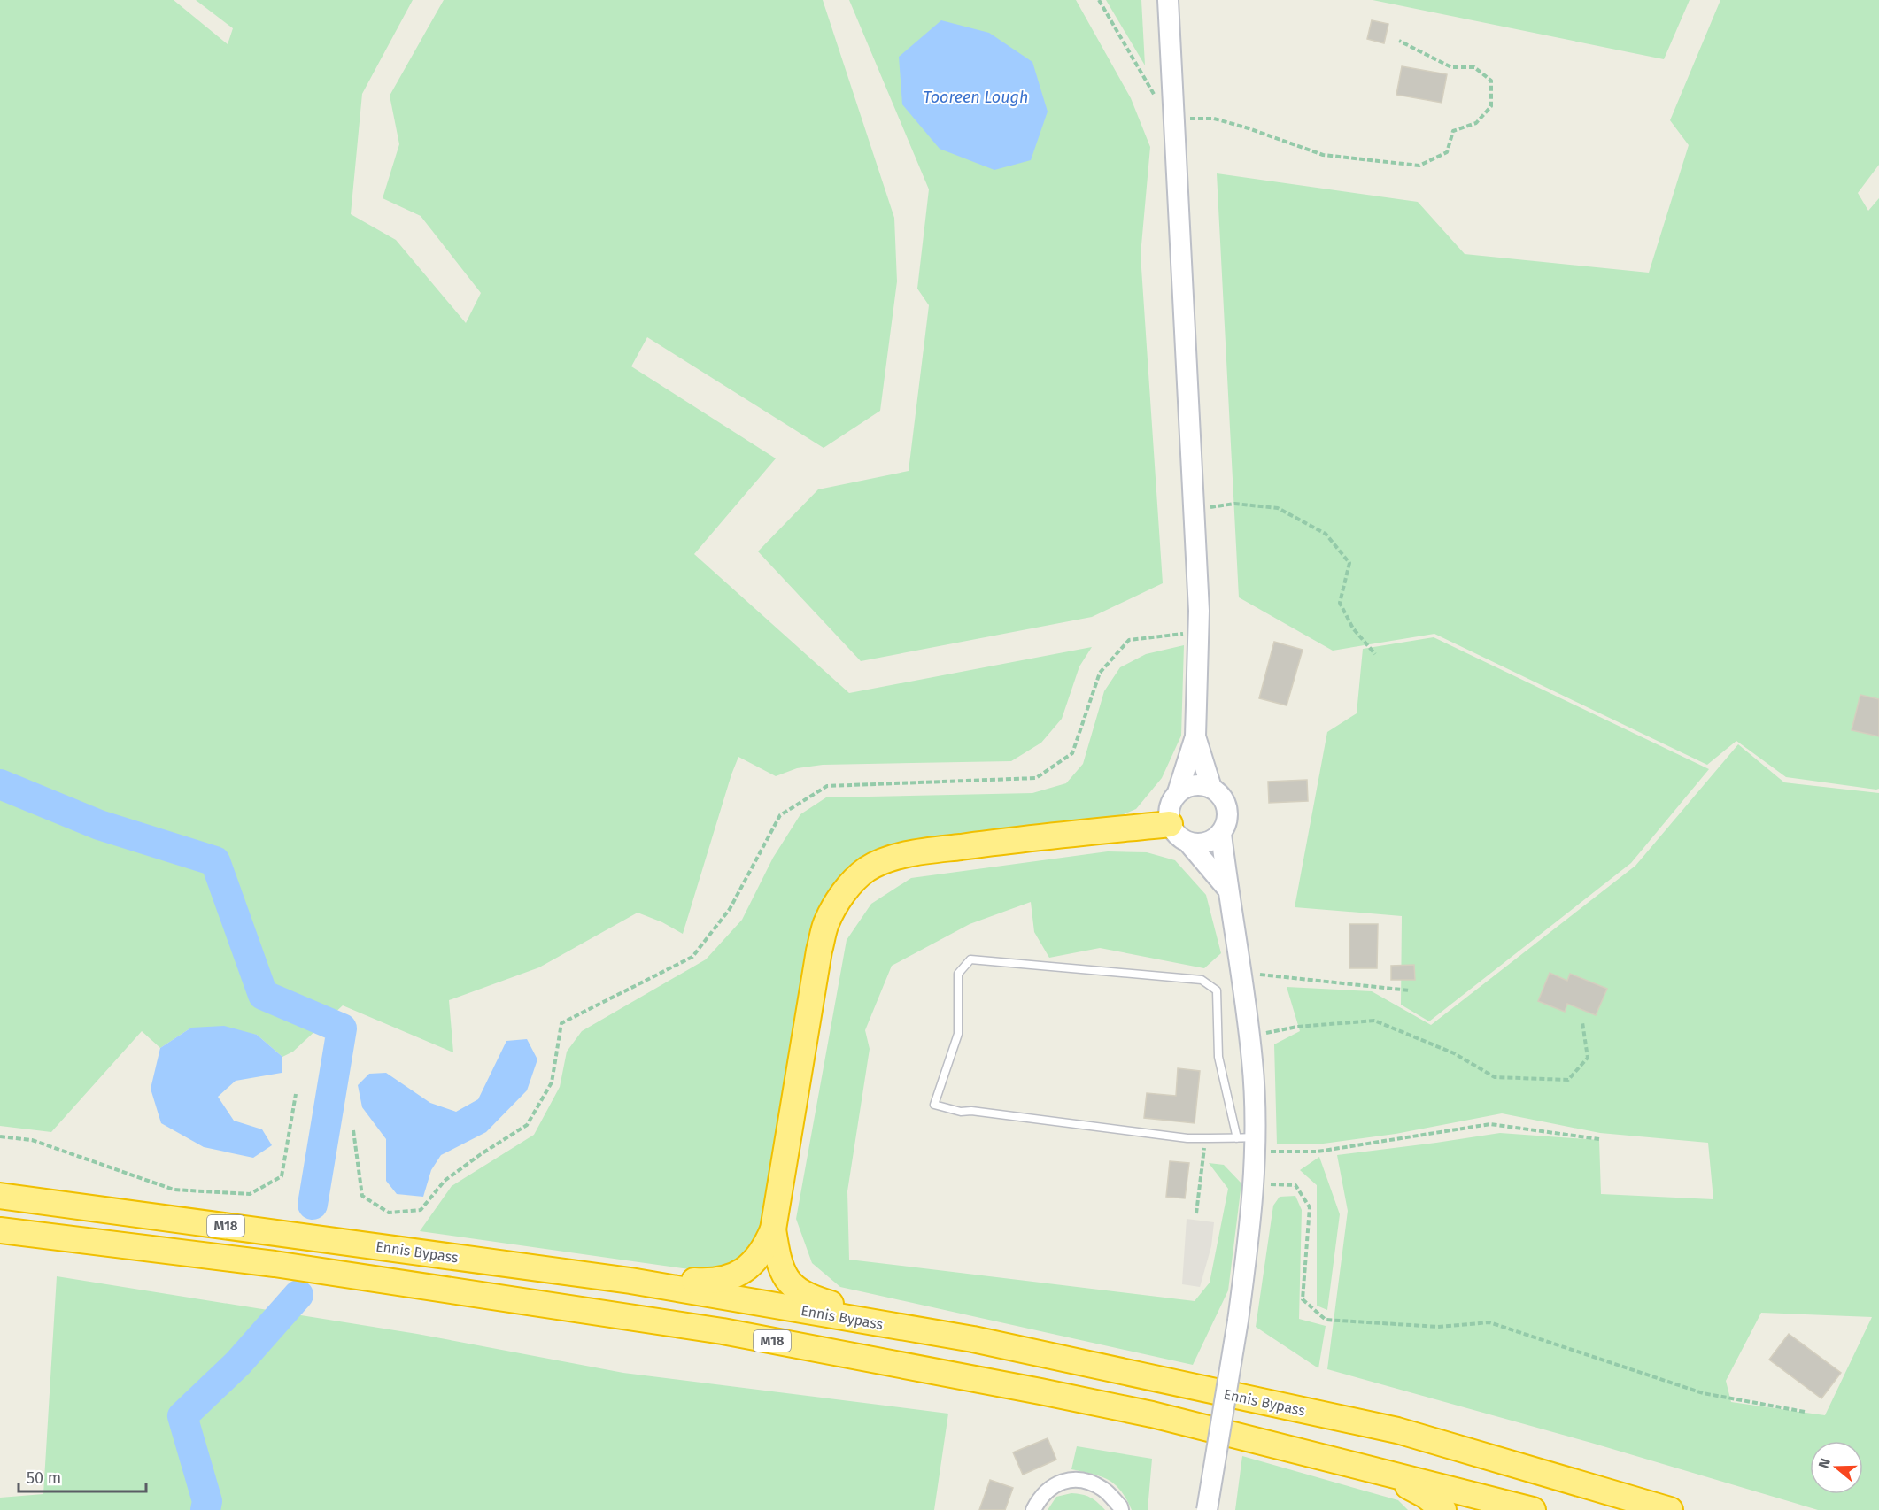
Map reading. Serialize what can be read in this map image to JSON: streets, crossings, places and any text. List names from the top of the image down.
{
  "streets": {
    "highway": ["M18", "Ennis Bypass"]
  },
  "water": ["Tooreen Lough"],
  "scale_bar": "50 m",
  "north": "left"
}
